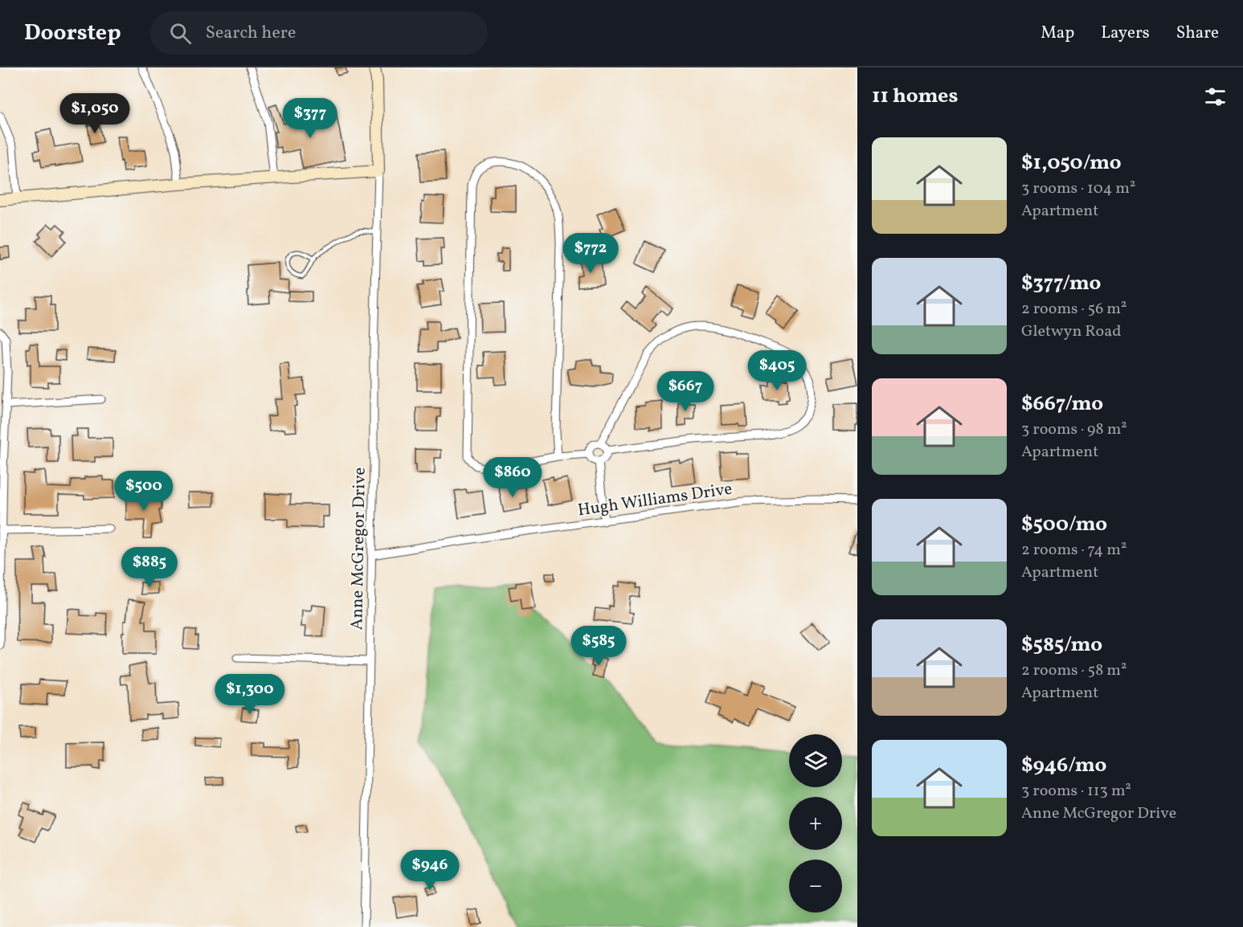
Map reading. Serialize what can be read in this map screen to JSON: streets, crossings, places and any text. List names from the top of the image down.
{
  "streets": {
    "street": ["Hugh Williams Drive", "Anne McGregor Drive"]
  },
  "crossings": [
    ["Hugh Williams Drive", "Anne McGregor Drive"]
  ],
  "page": {
    "header": "Doorstep",
    "search": "Search here",
    "nav": ["Map", "Layers", "Share"],
    "heading": "11 homes",
    "price": [
      "$1,050",
      "$377",
      "$772",
      "$405",
      "$667",
      "$860",
      "$500",
      "$885",
      "$585",
      "$1,300",
      "$946"
    ],
    "list": [
      {
        "name": "$1,050/mo",
        "note": "3 rooms · 104 m² · Apartment"
      },
      {
        "name": "$377/mo",
        "note": "2 rooms · 56 m² · Gletwyn Road"
      },
      {
        "name": "$667/mo",
        "note": "3 rooms · 98 m² · Apartment"
      },
      {
        "name": "$500/mo",
        "note": "2 rooms · 74 m² · Apartment"
      },
      {
        "name": "$585/mo",
        "note": "2 rooms · 58 m² · Apartment"
      },
      {
        "name": "$946/mo",
        "note": "3 rooms · 113 m² · Anne McGregor Drive"
      }
    ],
    "map_buttons": ["+", "−"]
  }
}
